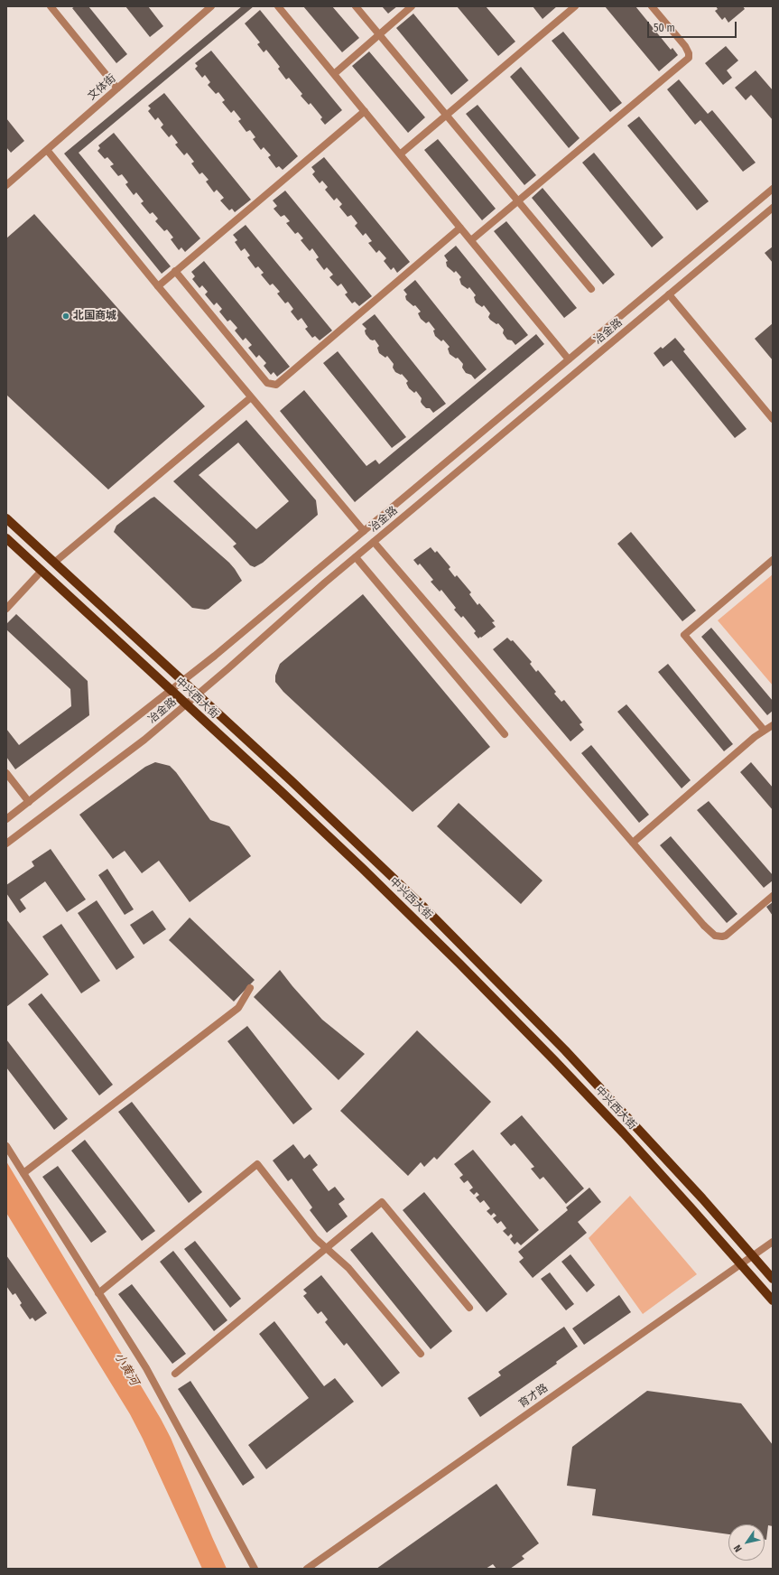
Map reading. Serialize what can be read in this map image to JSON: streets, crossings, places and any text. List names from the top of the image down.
{
  "streets": {
    "main road": ["中兴西大街"],
    "street": ["文体街", "冶金路", "育才路"]
  },
  "crossings": [
    ["冶金路", "中兴西大街"],
    ["中兴西大街", "育才路"]
  ],
  "water": ["小黄河"],
  "places": ["北国商城"],
  "scale_bar": "50 m",
  "north": "bottom left"
}
